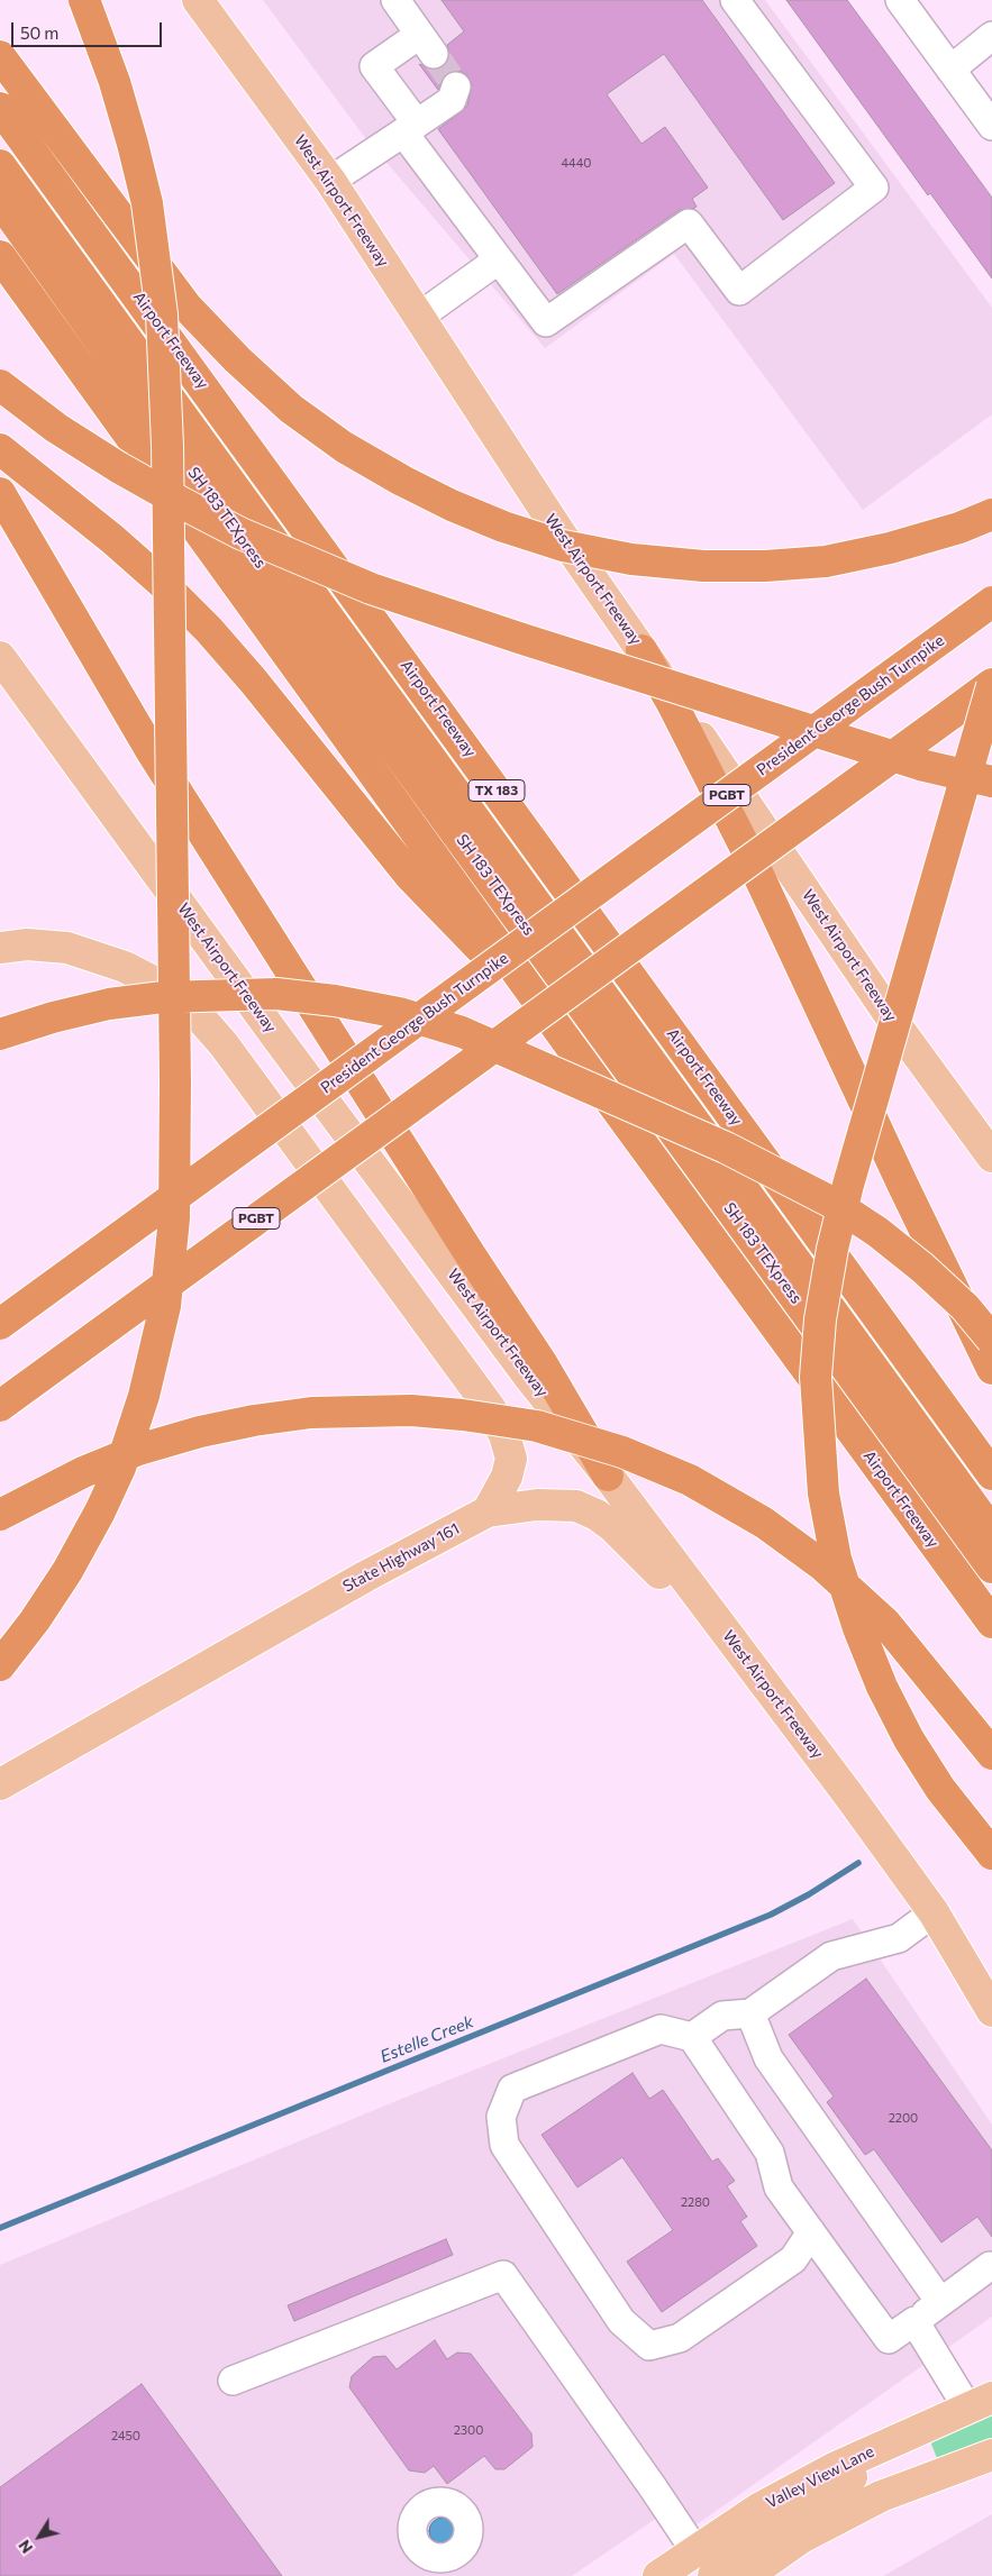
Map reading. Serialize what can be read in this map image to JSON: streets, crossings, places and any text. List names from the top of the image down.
{
  "streets": {
    "highway": [
      "Airport Freeway",
      "SH 183 TEXpress",
      "President George Bush Turnpike",
      "TX 183",
      "PGBT"
    ],
    "main road": ["West Airport Freeway", "State Highway 161", "Valley View Lane"]
  },
  "crossings": [
    ["West Airport Freeway", "State Highway 161"]
  ],
  "water": ["Estelle Creek"],
  "house_numbers": [
    "4440",
    "2200",
    "2280",
    "2300",
    "2450"
  ],
  "scale_bar": "50 m",
  "north": "bottom left"
}
